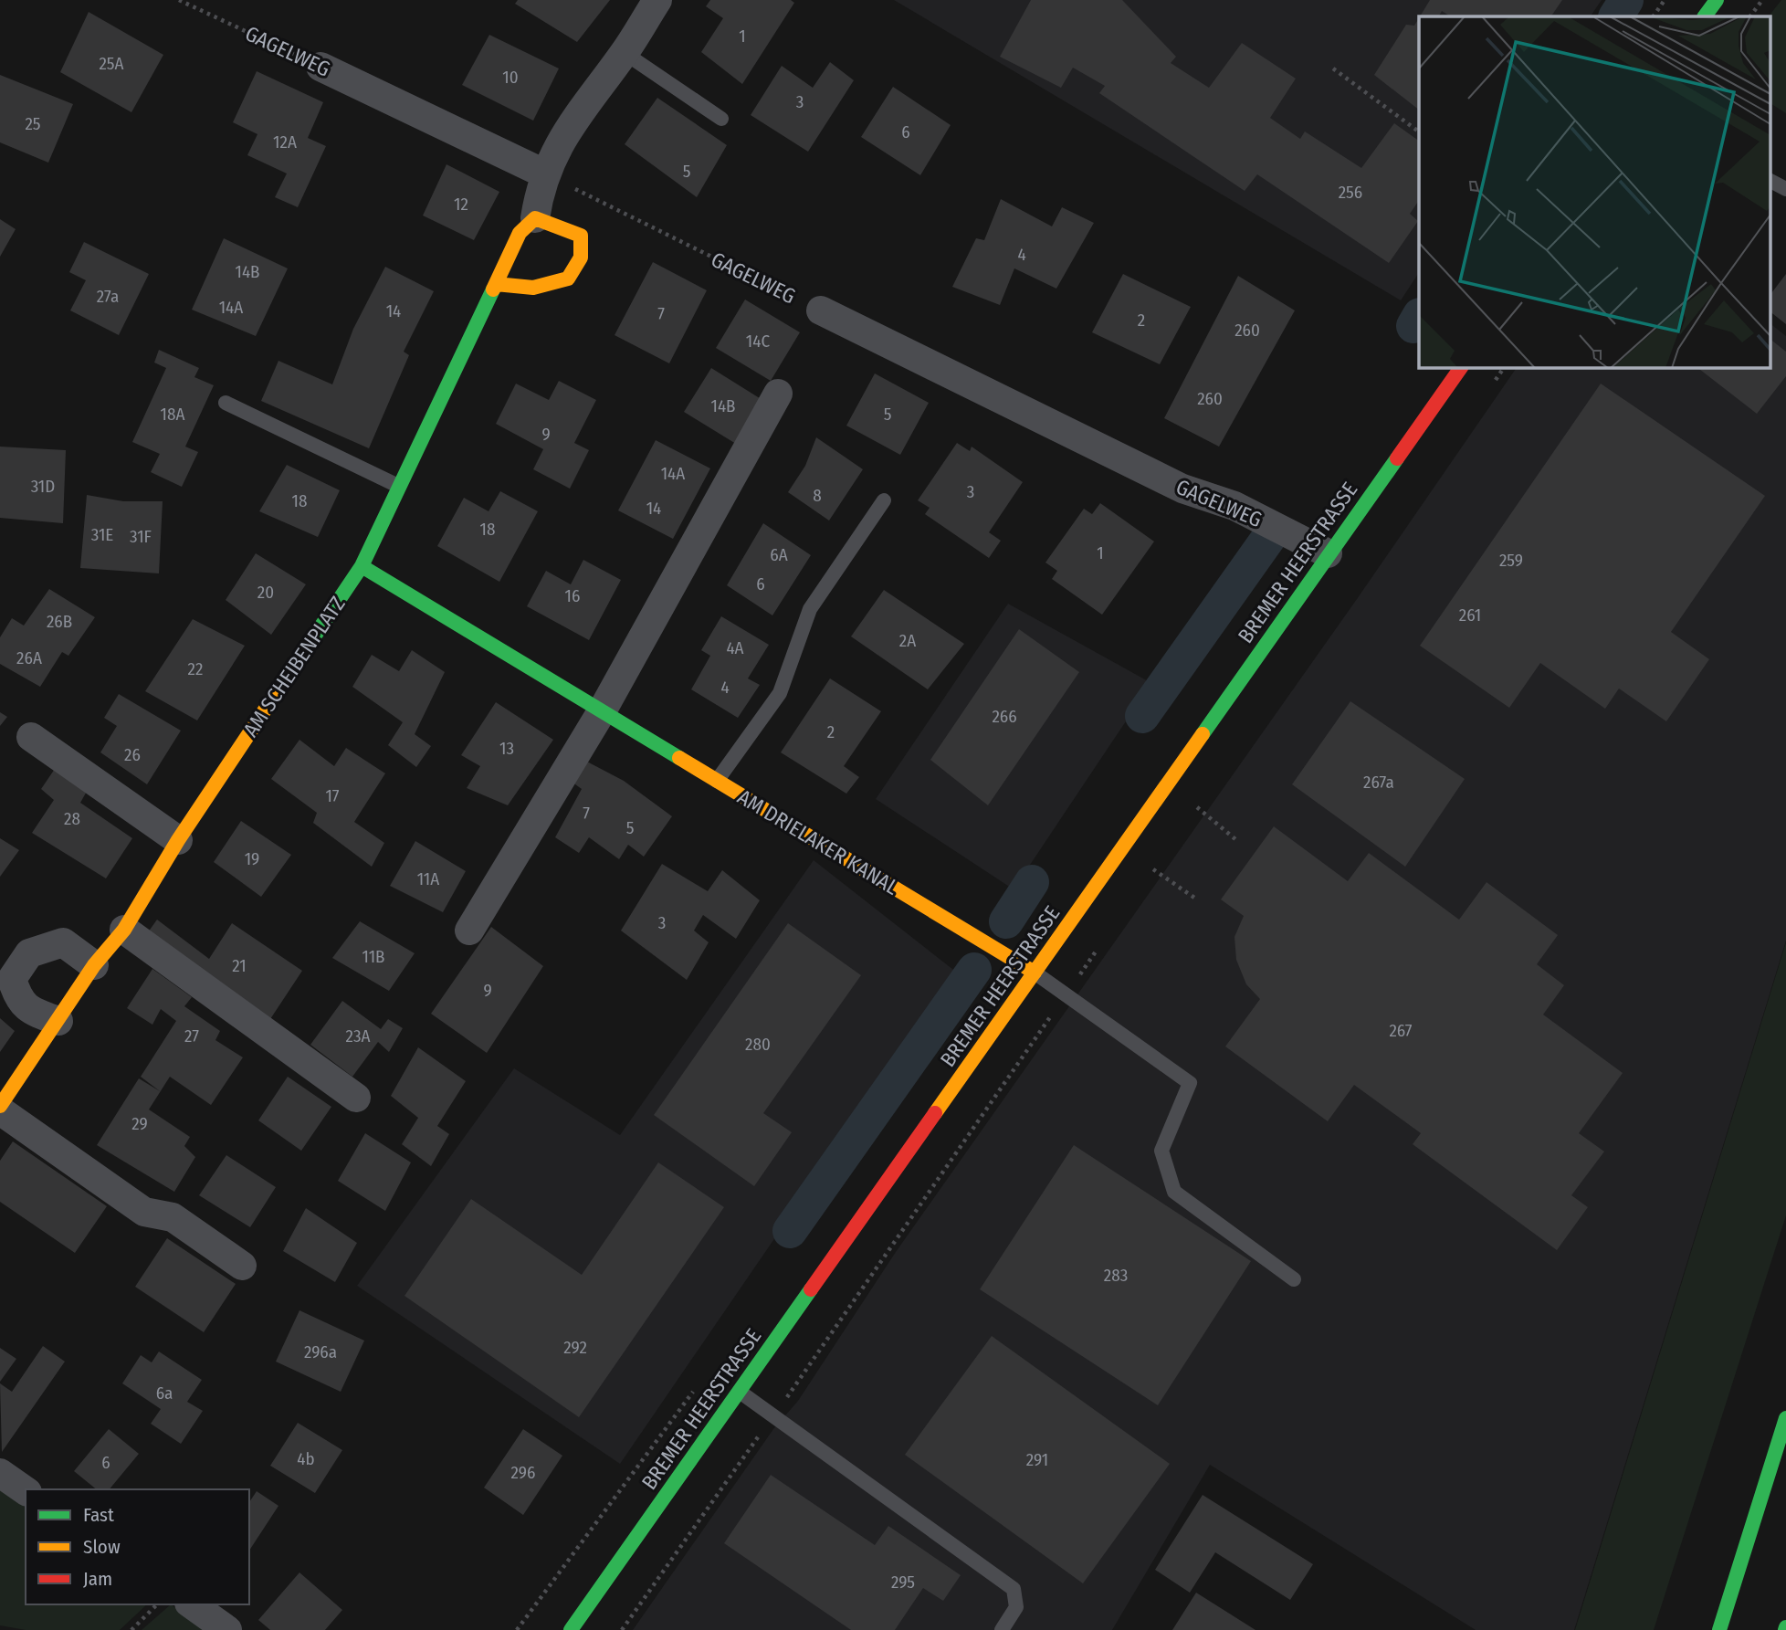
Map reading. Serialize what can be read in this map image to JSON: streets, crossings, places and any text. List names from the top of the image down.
{
  "streets": {
    "main road": ["BREMER HEERSTRASSE", "AM SCHEIBENPLATZ", "AM DRIELAKER KANAL"],
    "street": ["GAGELWEG"]
  },
  "crossings": [
    ["GAGELWEG", "BREMER HEERSTRASSE"],
    ["GAGELWEG", "AM SCHEIBENPLATZ"],
    ["BREMER HEERSTRASSE", "AM DRIELAKER KANAL"],
    ["AM SCHEIBENPLATZ", "AM DRIELAKER KANAL"]
  ],
  "house_numbers": [
    "1",
    "25A",
    "10",
    "3",
    "25",
    "6",
    "12A",
    "5",
    "256",
    "12",
    "4",
    "14B",
    "27a",
    "14A",
    "14",
    "7",
    "2",
    "260",
    "14C",
    "260",
    "14B",
    "18A",
    "5",
    "9",
    "14A",
    "31D",
    "3",
    "8",
    "18",
    "14",
    "18",
    "31E",
    "31F",
    "1",
    "6A",
    "259",
    "6",
    "20",
    "16",
    "261",
    "26B",
    "2A",
    "4A",
    "26A",
    "22",
    "4",
    "266",
    "2",
    "13",
    "26",
    "267a",
    "17",
    "7",
    "28",
    "5",
    "19",
    "11A",
    "3",
    "11B",
    "21",
    "9",
    "267",
    "27",
    "23A",
    "280",
    "29",
    "283",
    "292",
    "296a",
    "6a",
    "4b",
    "291",
    "6",
    "296",
    "295"
  ],
  "legend": ["Fast", "Slow", "Jam"]
}
